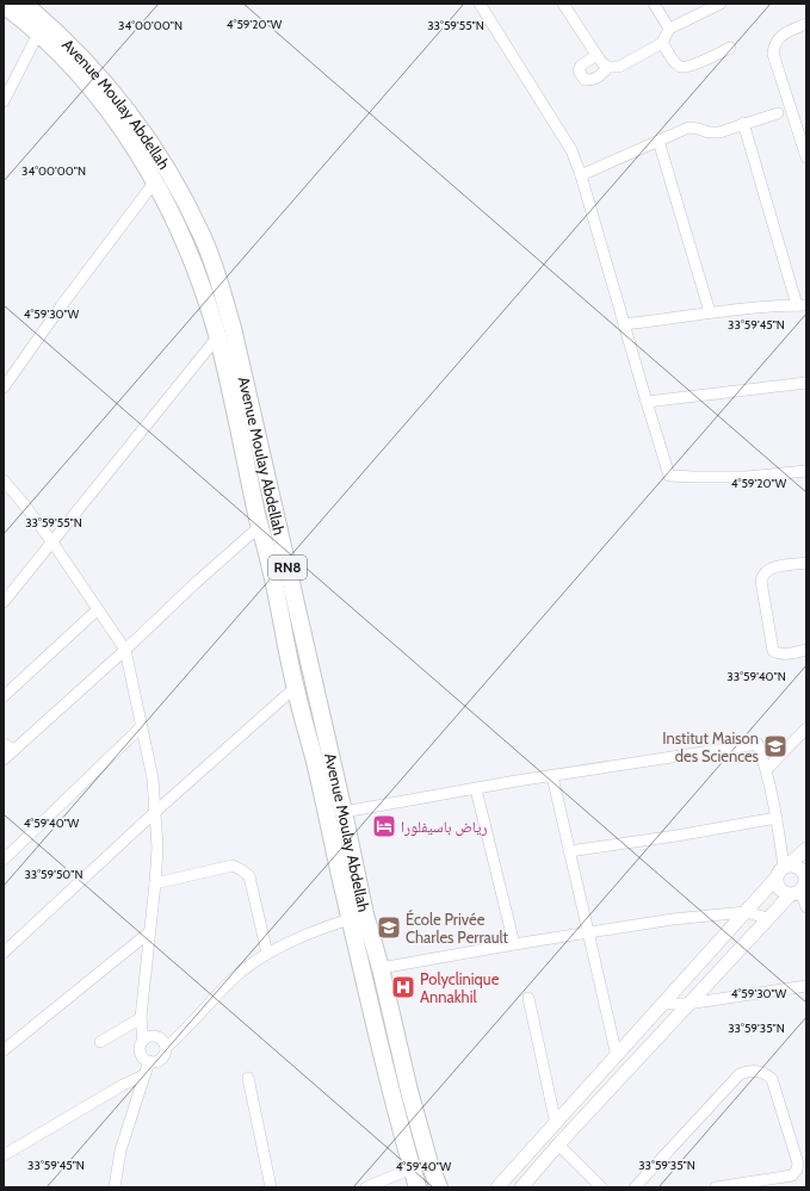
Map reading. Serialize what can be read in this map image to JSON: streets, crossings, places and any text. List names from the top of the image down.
{
  "streets": {
    "main road": ["Avenue Moulay Abdellah", "RN8"]
  },
  "places": {
    "school or university": ["Institut Maison des Sciences", "École Privée Charles Perrault"],
    "hotel": ["رياض باسيفلورا"],
    "hospital": ["Polyclinique Annakhil"]
  },
  "coordinates": [
    "4°59'20\"W",
    "34°00'00\"N",
    "33°59'55\"N",
    "4°59'30\"W",
    "33°59'45\"N",
    "33°59'40\"N",
    "4°59'40\"W",
    "33°59'50\"N",
    "33°59'35\"N"
  ]
}
